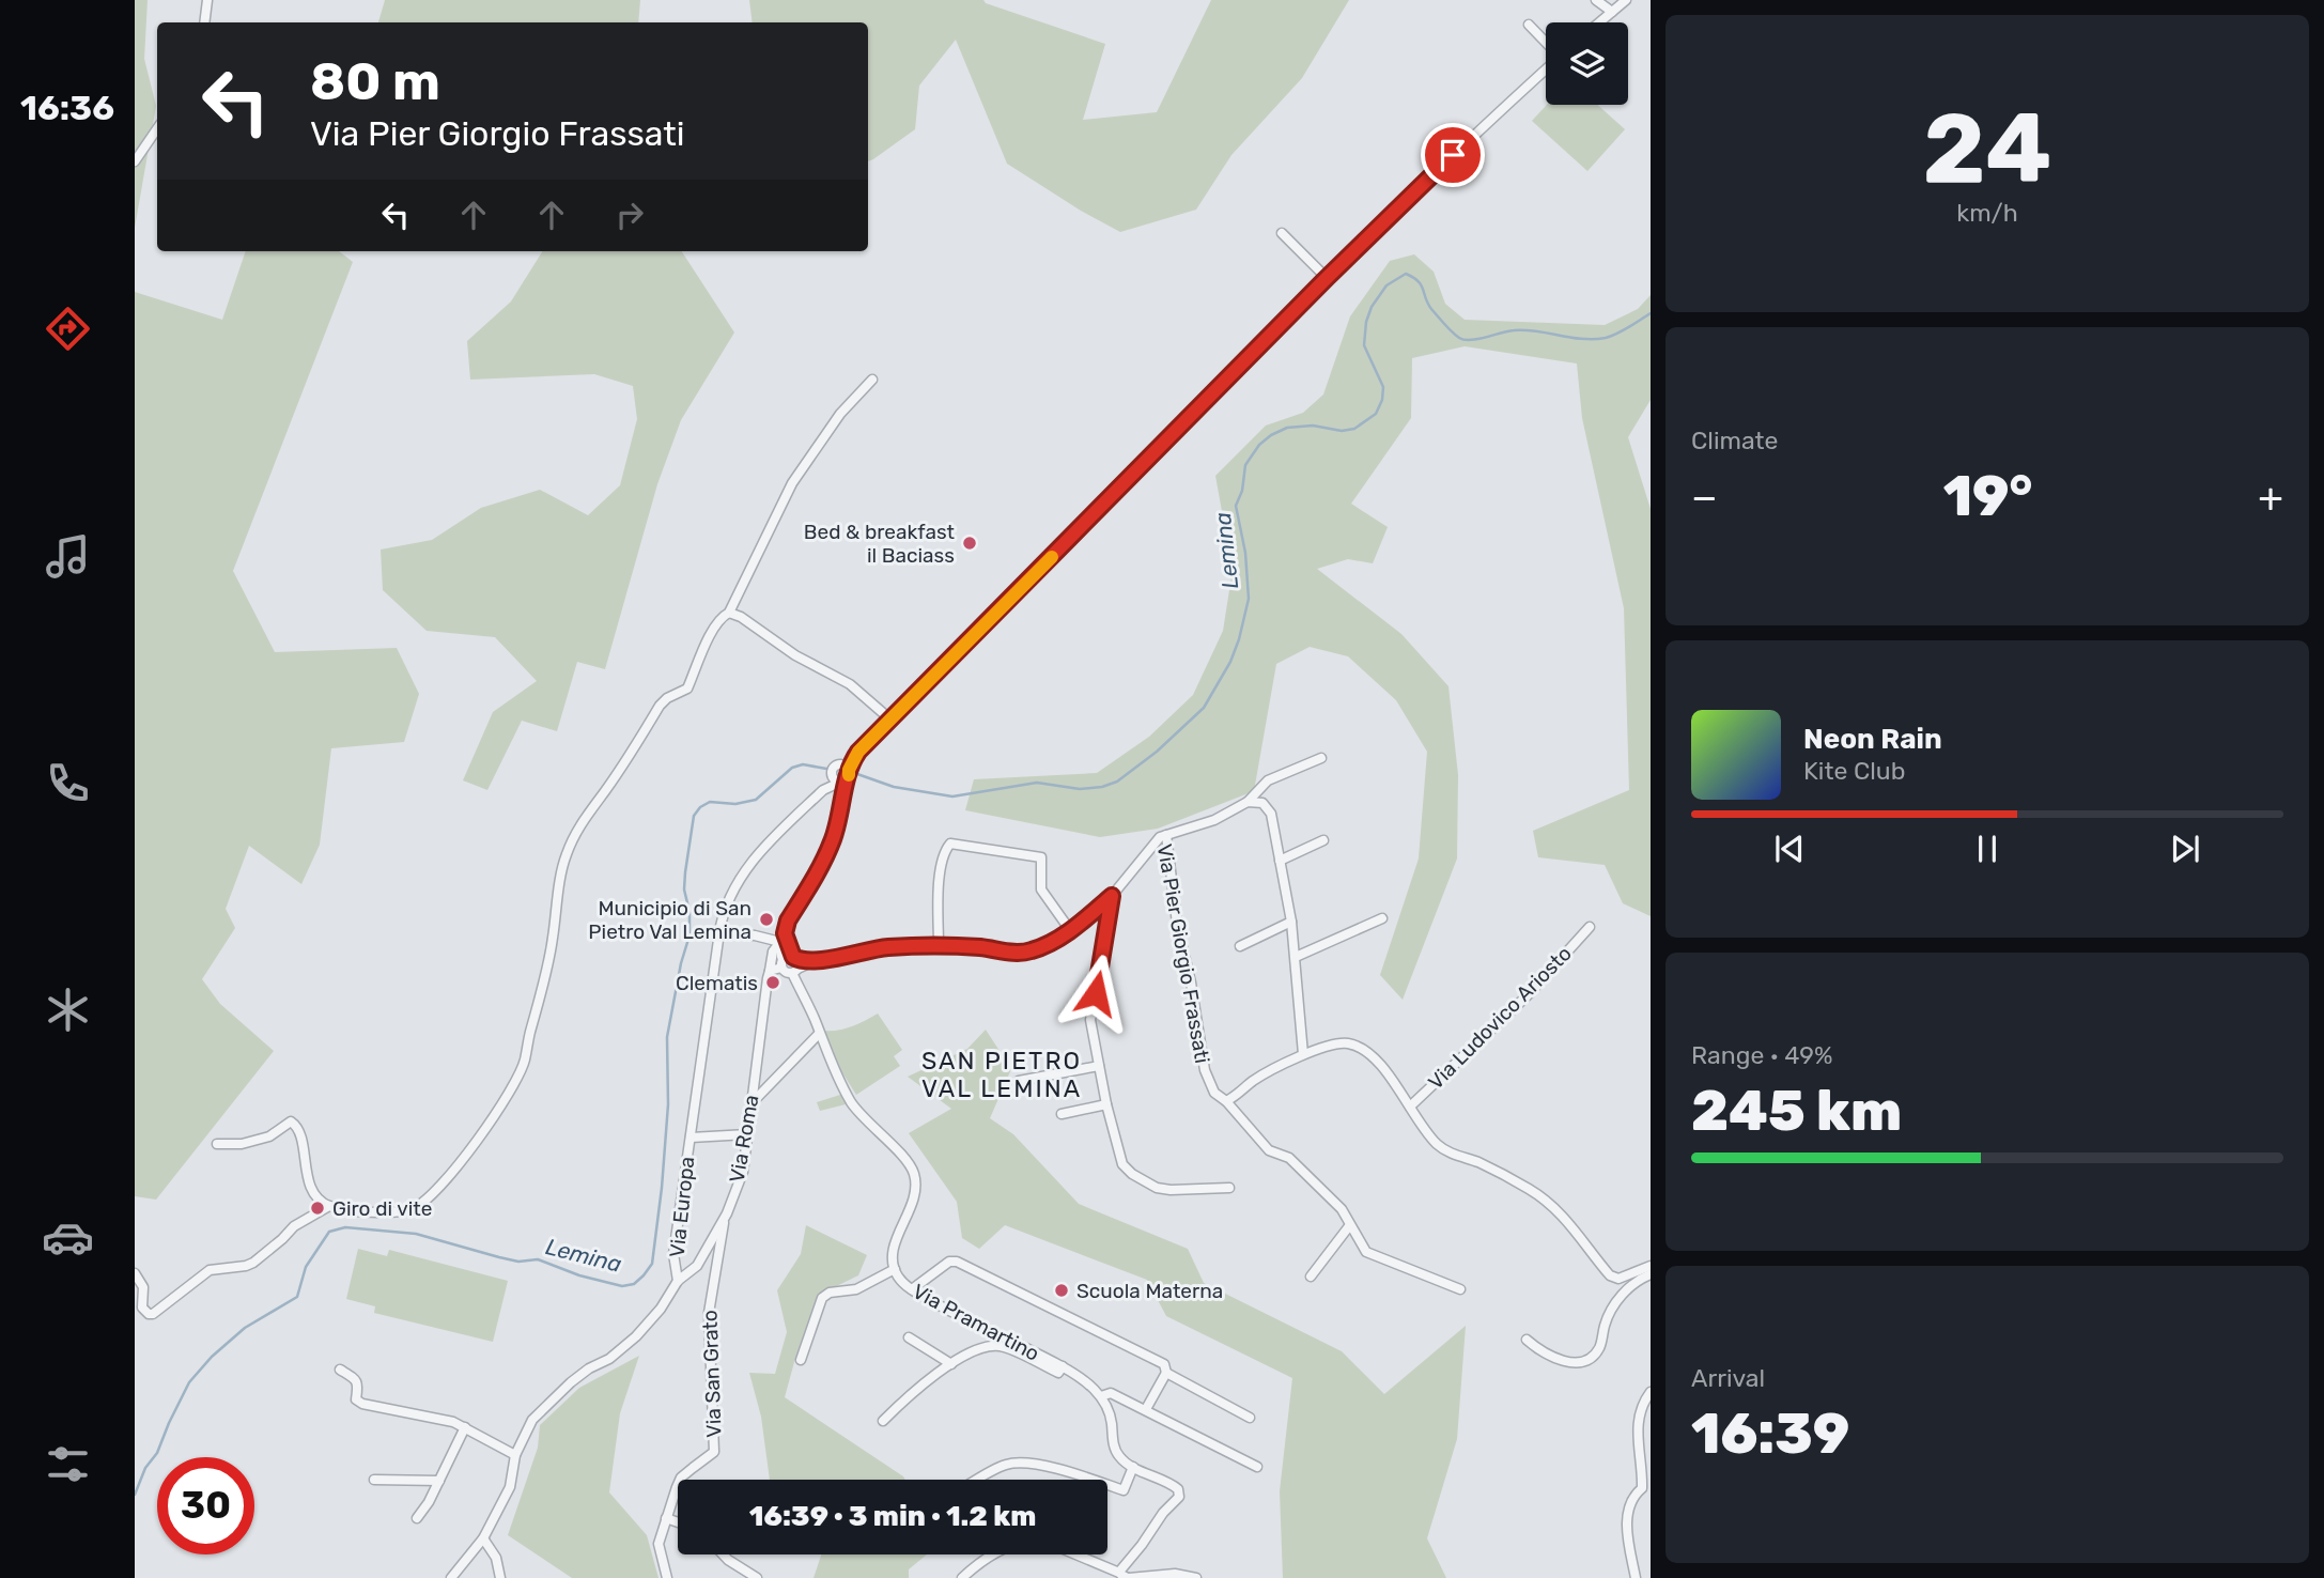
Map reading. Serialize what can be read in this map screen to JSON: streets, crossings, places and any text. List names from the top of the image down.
{
  "streets": {
    "street": [
      "Via Pier Giorgio Frassati",
      "Via Ludovico Ariosto",
      "Via Roma",
      "Via Europa",
      "Via Pramartino",
      "Via San Grato"
    ]
  },
  "crossings": [
    ["Via Pier Giorgio Frassati", "Via Pramartino"],
    ["Via Roma", "Via Europa"],
    ["Via Roma", "Via Pramartino"],
    ["Via Roma", "Via San Grato"]
  ],
  "districts": ["SAN PIETRO VAL LEMINA"],
  "water": ["Lemina"],
  "places": [
    "Bed & breakfast il Baciass",
    "Municipio di San Pietro Val Lemina",
    "Clematis",
    "Giro di vite",
    "Scuola Materna"
  ],
  "page": {
    "tabs": "16:36",
    "tile": [
      ["24", "km/h"],
      "Climate",
      ["Range · 49%", "245 km"],
      ["Arrival", "16:39"]
    ],
    "turn": ["80 m", "Via Pier Giorgio Frassati"],
    "heat": ["−", "19°", "+"],
    "song": ["Neon Rain", "Kite Club"],
    "limit": "30",
    "trip": "16:39 · 3 min · 1.2 km"
  }
}
